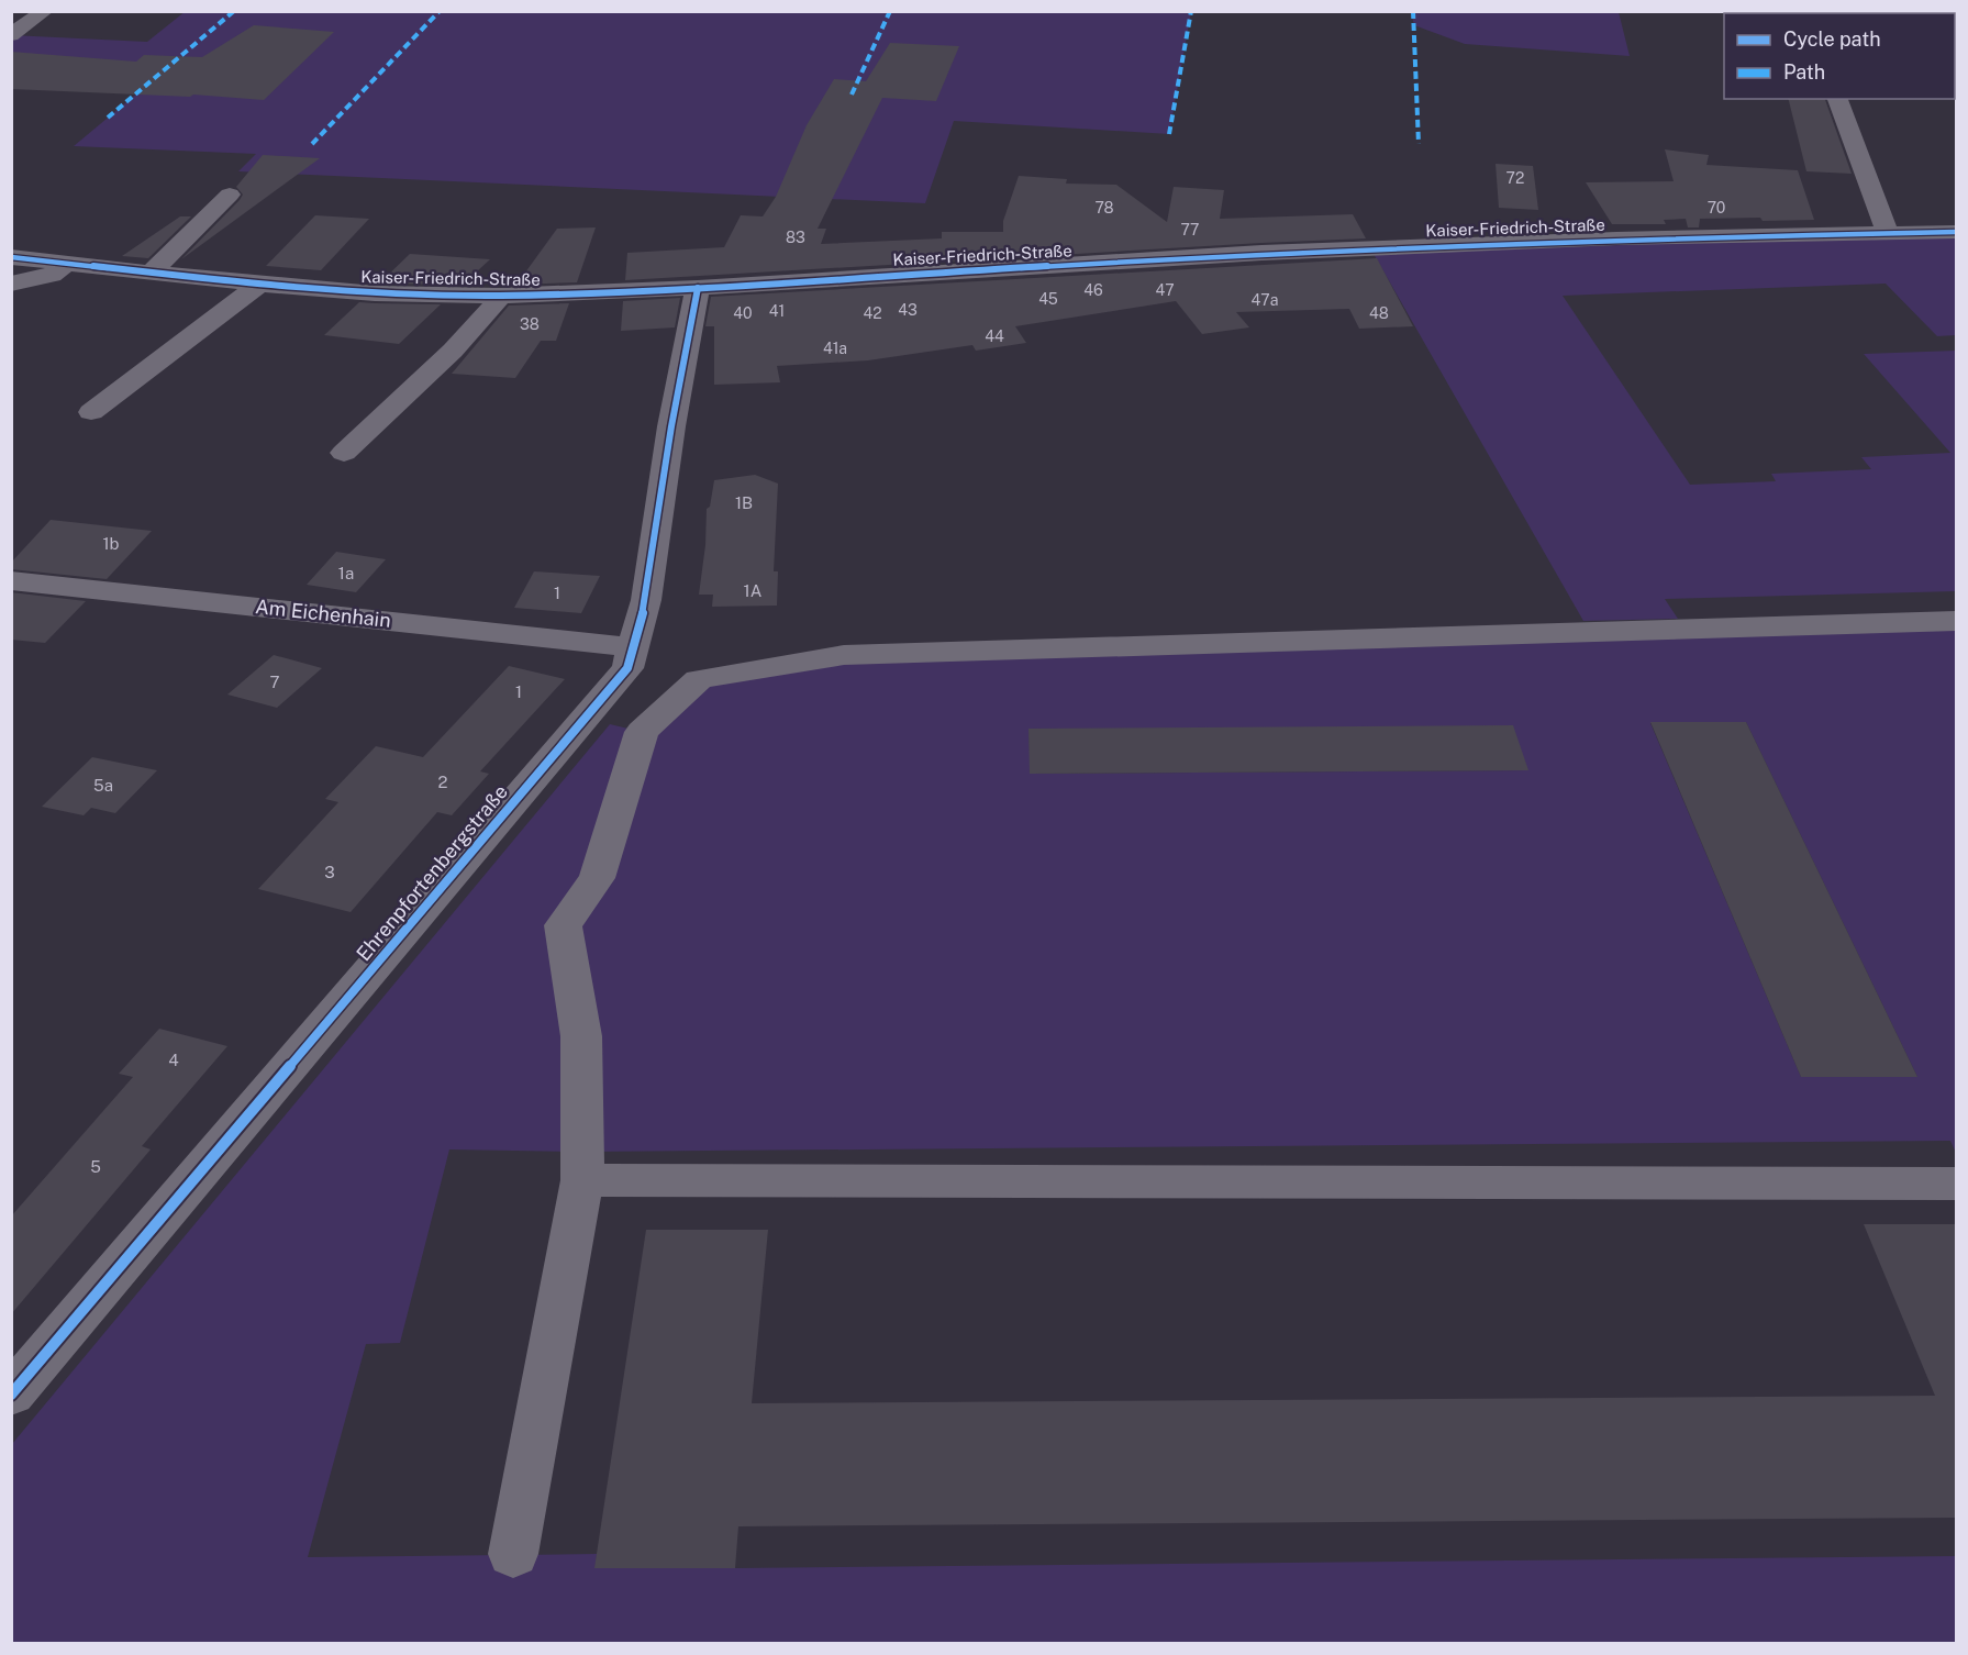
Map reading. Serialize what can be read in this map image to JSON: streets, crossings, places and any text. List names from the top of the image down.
{
  "streets": {
    "street": ["Kaiser-Friedrich-Straße", "Am Eichenhain", "Ehrenpfortenbergstraße"]
  },
  "crossings": [
    ["Kaiser-Friedrich-Straße", "Ehrenpfortenbergstraße"],
    ["Am Eichenhain", "Ehrenpfortenbergstraße"]
  ],
  "house_numbers": [
    "72",
    "78",
    "70",
    "77",
    "83",
    "46",
    "47",
    "45",
    "47a",
    "43",
    "41",
    "40",
    "42",
    "48",
    "38",
    "44",
    "41a",
    "1B",
    "1b",
    "1a",
    "1A",
    "1",
    "7",
    "1",
    "2",
    "5a",
    "3",
    "4",
    "5"
  ],
  "legend": ["Cycle path", "Path"]
}
